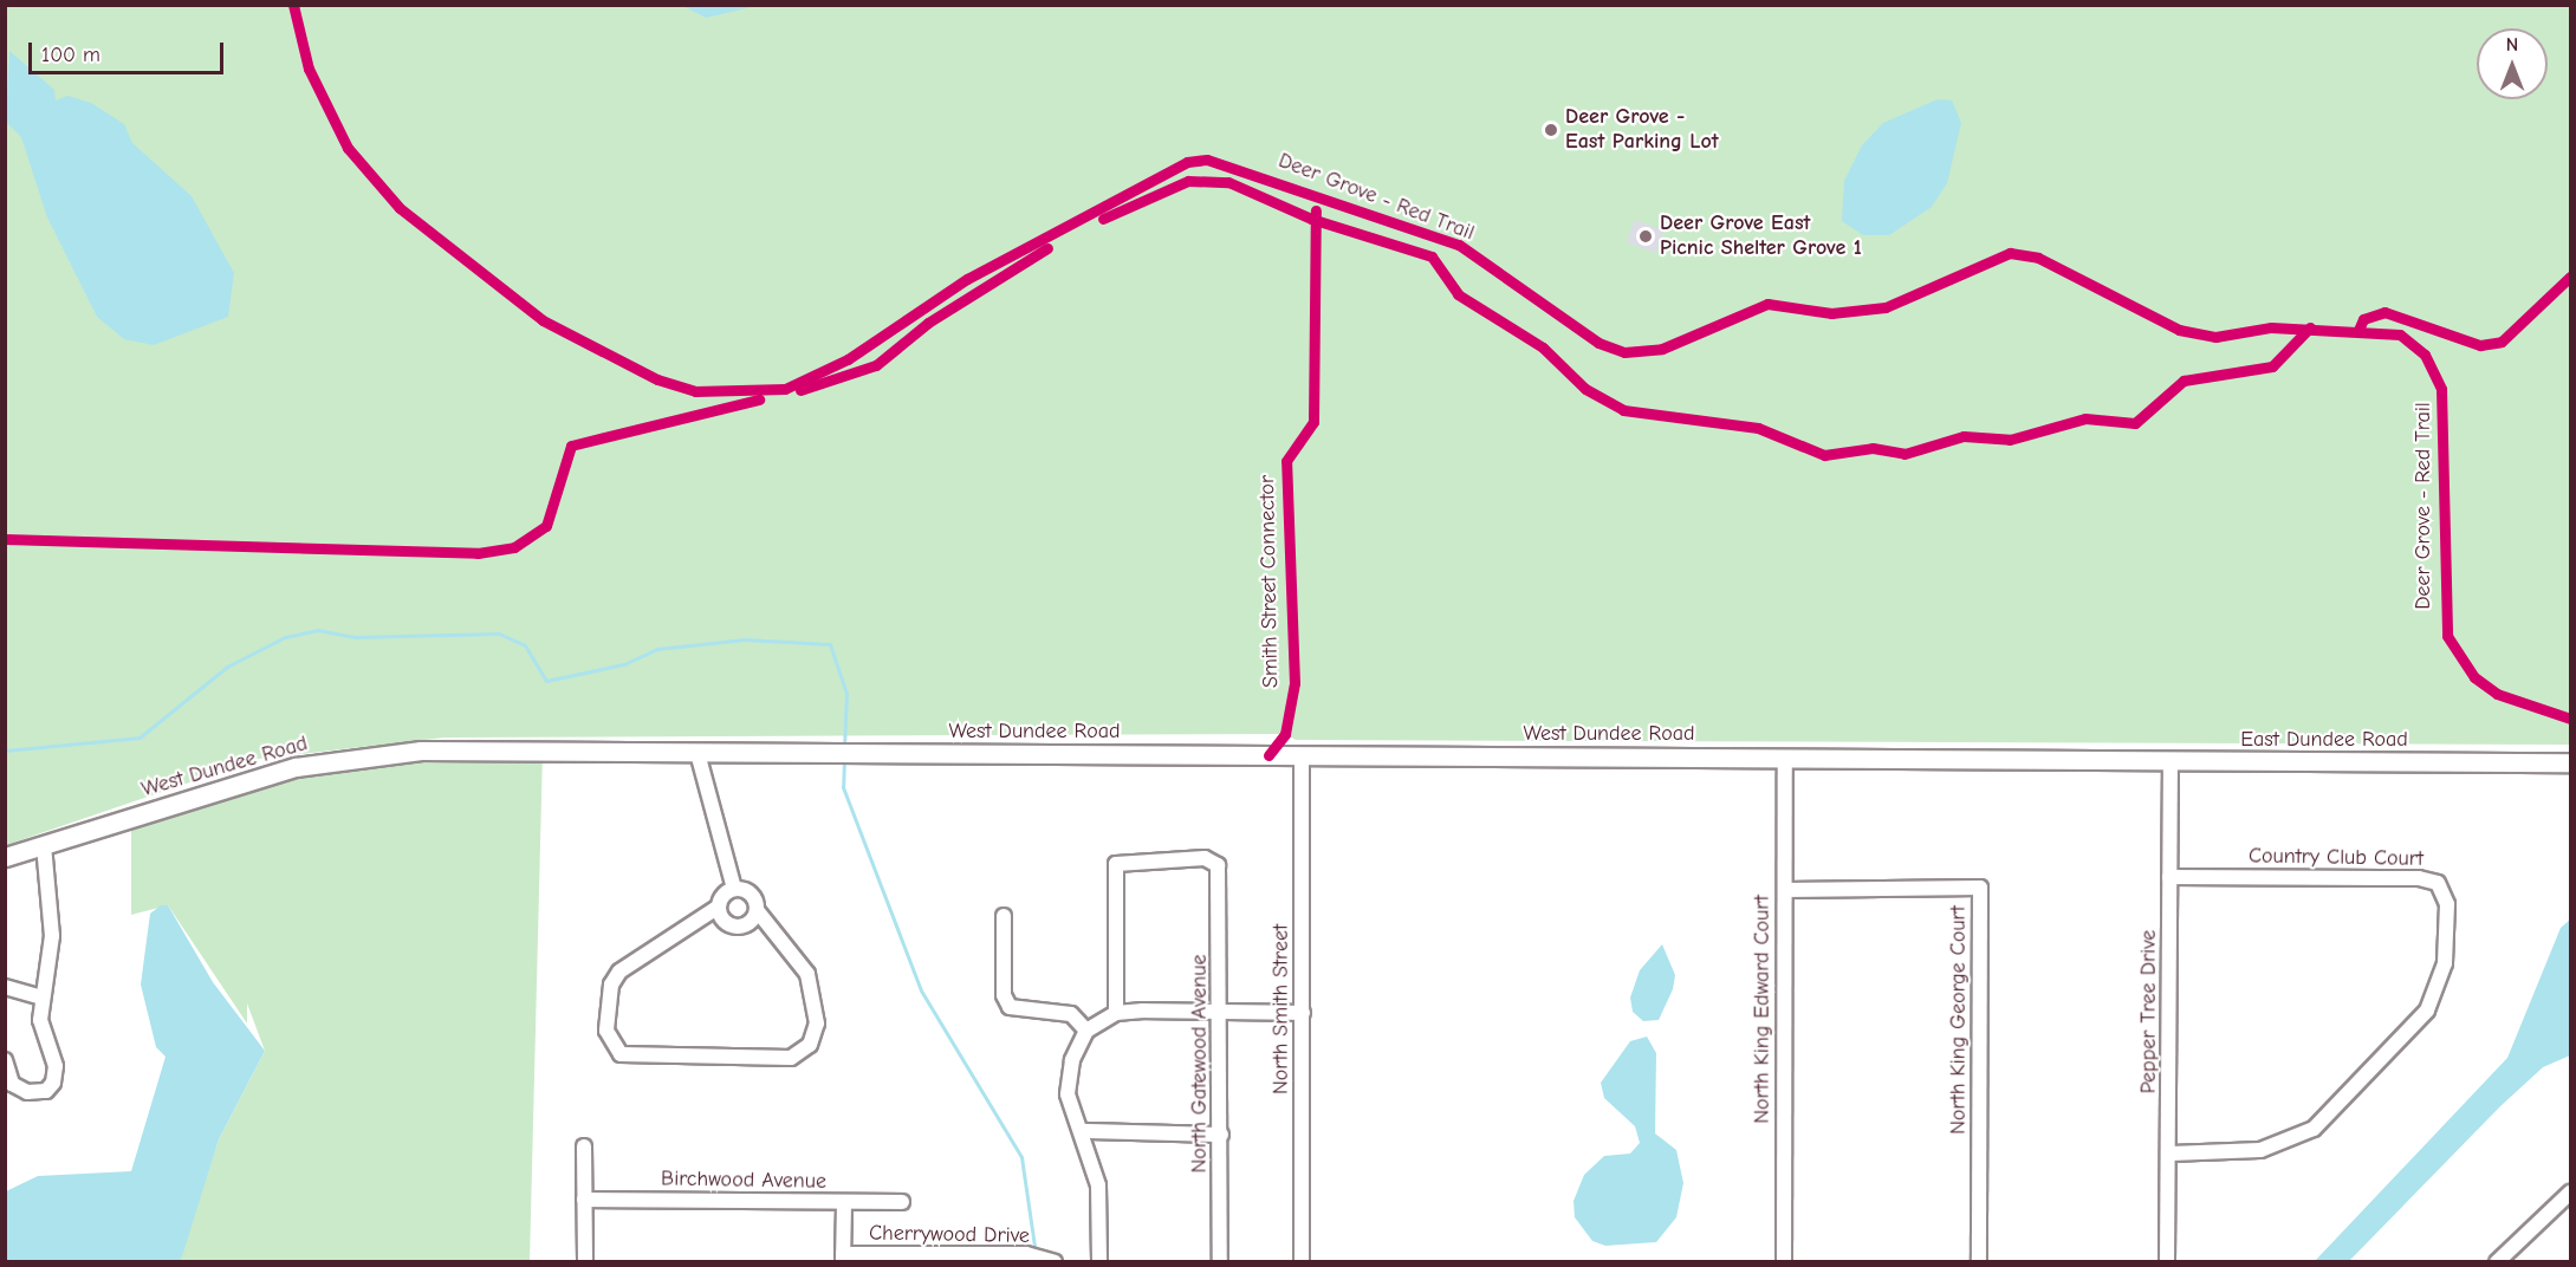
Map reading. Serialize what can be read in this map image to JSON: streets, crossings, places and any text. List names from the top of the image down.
{
  "streets": {
    "main road": ["West Dundee Road", "East Dundee Road"],
    "street": [
      "Country Club Court",
      "North Smith Street",
      "North King Edward Court",
      "Pepper Tree Drive",
      "North King George Court",
      "North Gatewood Avenue",
      "Birchwood Avenue",
      "Cherrywood Drive"
    ],
    "cycle path": ["Deer Grove - Red Trail", "Smith Street Connector"]
  },
  "crossings": [
    ["West Dundee Road", "East Dundee Road"],
    ["West Dundee Road", "North Smith Street"],
    ["West Dundee Road", "North King Edward Court"],
    ["East Dundee Road", "Pepper Tree Drive"],
    ["Country Club Court", "Pepper Tree Drive"],
    ["North King Edward Court", "North King George Court"]
  ],
  "places": ["Deer Grove - East Parking Lot", "Deer Grove East Picnic Shelter Grove 1"],
  "scale_bar": "100 m",
  "north": "top"
}
